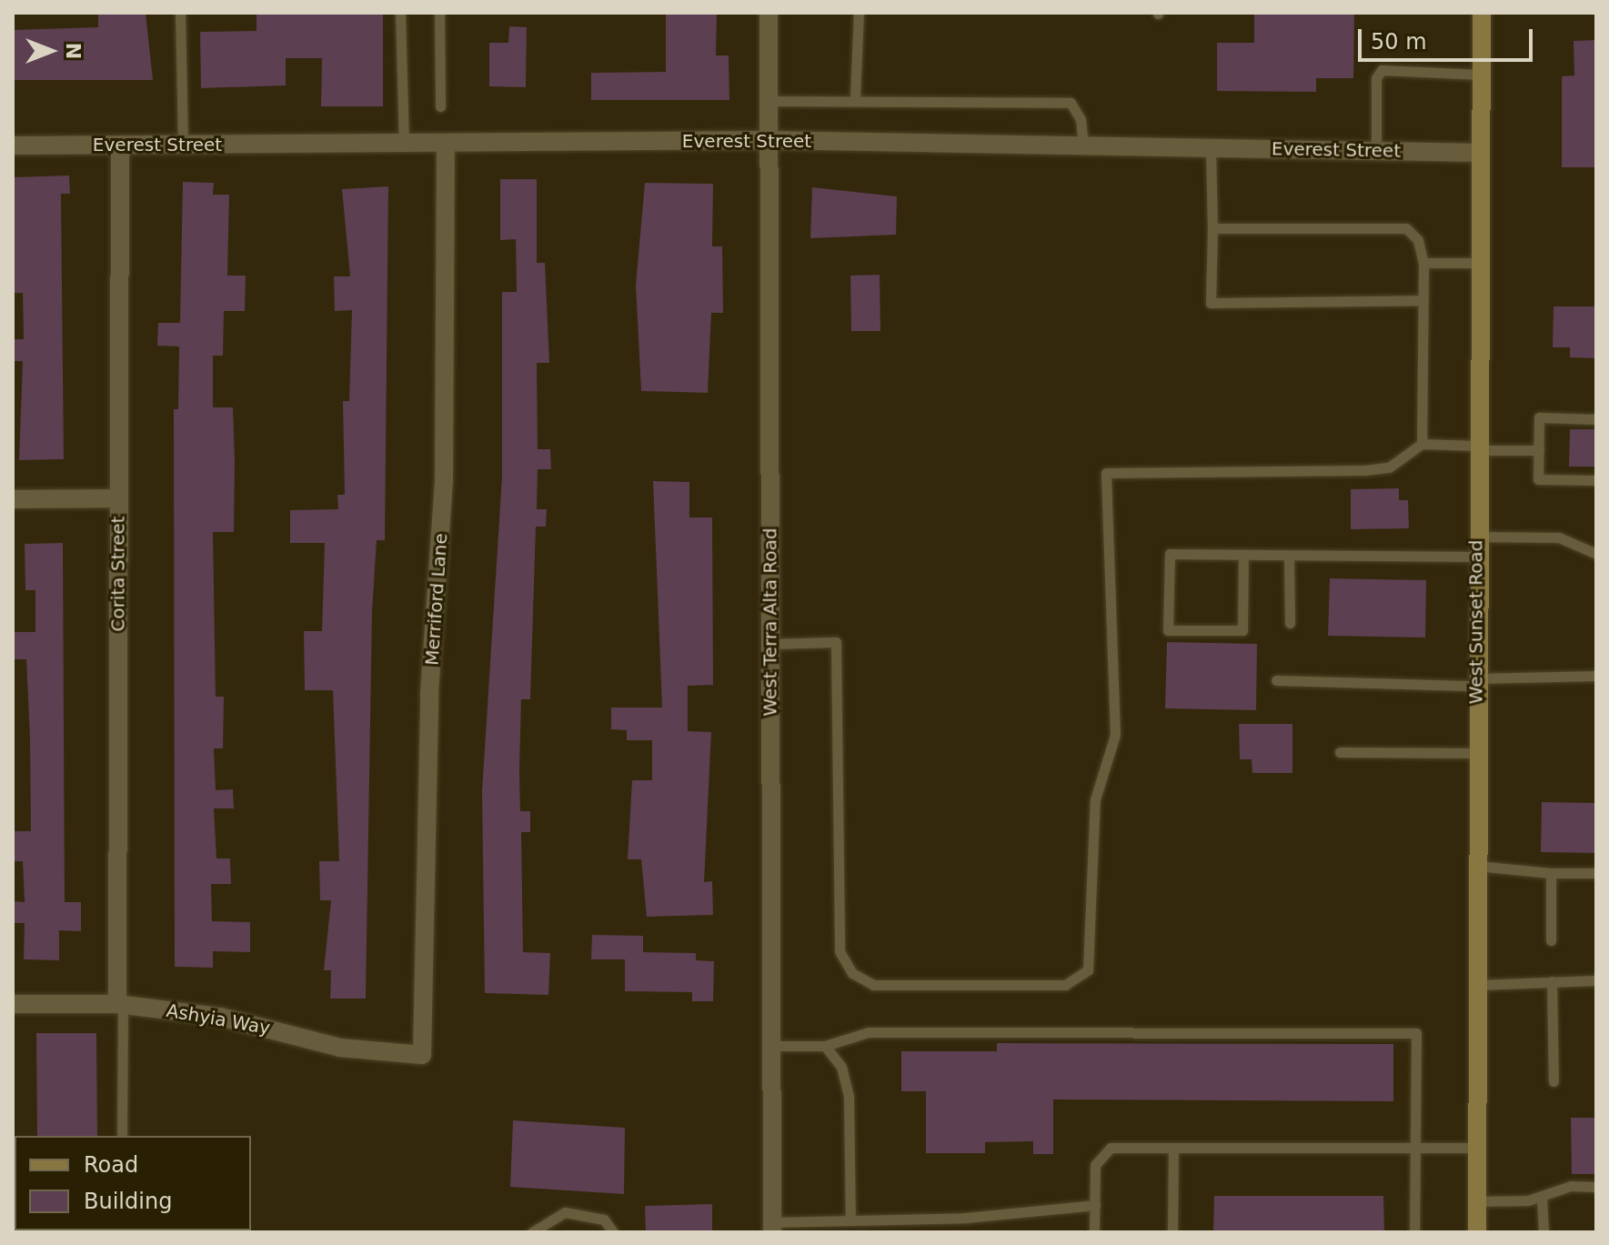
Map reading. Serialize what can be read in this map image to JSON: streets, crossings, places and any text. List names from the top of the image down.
{
  "streets": {
    "main road": ["West Sunset Road"],
    "street": [
      "Everest Street",
      "Corita Street",
      "Merriford Lane",
      "West Terra Alta Road",
      "Ashyia Way"
    ]
  },
  "crossings": [
    ["Everest Street", "Corita Street"],
    ["Everest Street", "Merriford Lane"],
    ["Everest Street", "West Terra Alta Road"],
    ["Everest Street", "West Sunset Road"],
    ["Corita Street", "Ashyia Way"],
    ["Merriford Lane", "Ashyia Way"]
  ],
  "legend": ["Road", "Building"],
  "scale_bar": "50 m",
  "north": "right"
}
